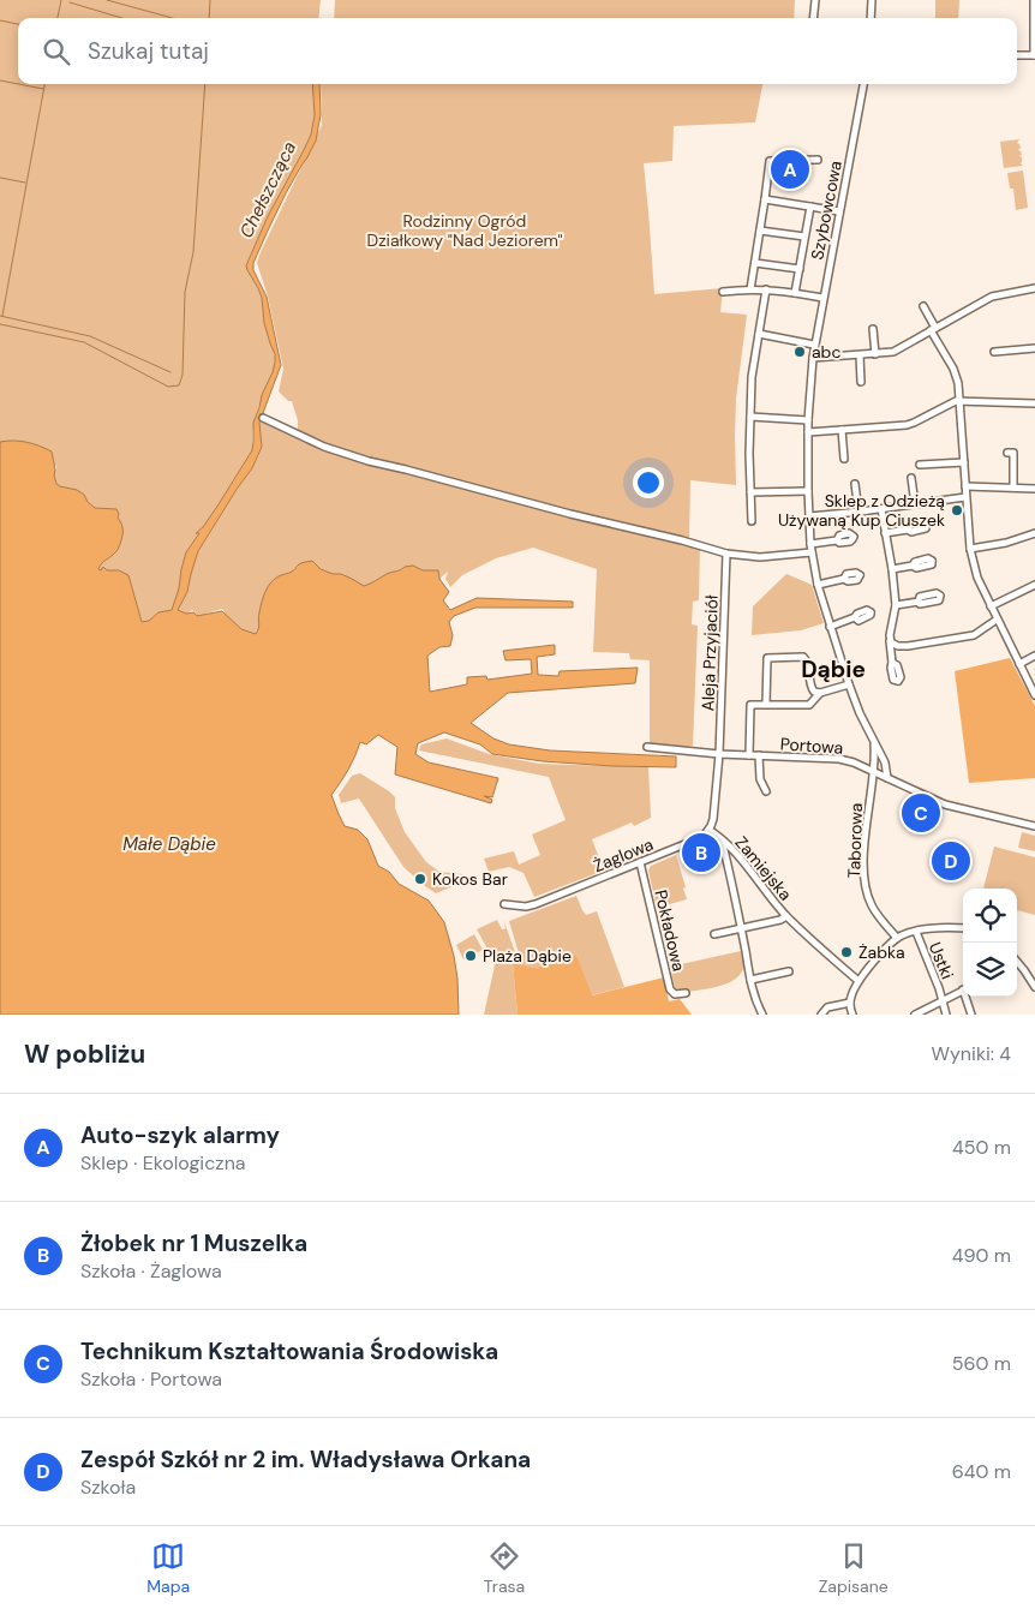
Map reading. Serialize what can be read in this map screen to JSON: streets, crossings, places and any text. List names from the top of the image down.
{
  "streets": {
    "street": [
      "Szybowcowa",
      "Aleja Przyjaciół",
      "Portowa",
      "Taborowa",
      "Żaglowa",
      "Zamiejska",
      "Pokładowa",
      "Ustki"
    ]
  },
  "crossings": [
    ["Szybowcowa", "Portowa"],
    ["Szybowcowa", "Taborowa"],
    ["Aleja Przyjaciół", "Portowa"],
    ["Portowa", "Taborowa"],
    ["Żaglowa", "Zamiejska"],
    ["Żaglowa", "Pokładowa"]
  ],
  "districts": ["Dąbie"],
  "water": ["Chełszcząca", "Małe Dąbie"],
  "parks": ["Rodzinny Ogród Działkowy \"Nad Jeziorem\""],
  "places": [
    "abc",
    "Sklep z Odzieżą Używaną Kup Ciuszek",
    "Kokos Bar",
    "Żabka",
    "Plaża Dąbie"
  ],
  "page": {
    "search": "Szukaj tutaj",
    "pins": [
      "A",
      "C",
      "B",
      "D"
    ],
    "heading": ["W pobliżu", "Wyniki: 4"],
    "list": [
      {
        "mark": "A",
        "name": "Auto-szyk alarmy",
        "note": "Sklep · Ekologiczna",
        "value": "450 m"
      },
      {
        "mark": "B",
        "name": "Żłobek nr 1 Muszelka",
        "note": "Szkoła · Żaglowa",
        "value": "490 m"
      },
      {
        "mark": "C",
        "name": "Technikum Kształtowania Środowiska",
        "note": "Szkoła · Portowa",
        "value": "560 m"
      },
      {
        "mark": "D",
        "name": "Zespół Szkół nr 2 im. Władysława Orkana",
        "note": "Szkoła",
        "value": "640 m"
      }
    ],
    "nav": ["Mapa", "Trasa", "Zapisane"]
  }
}
